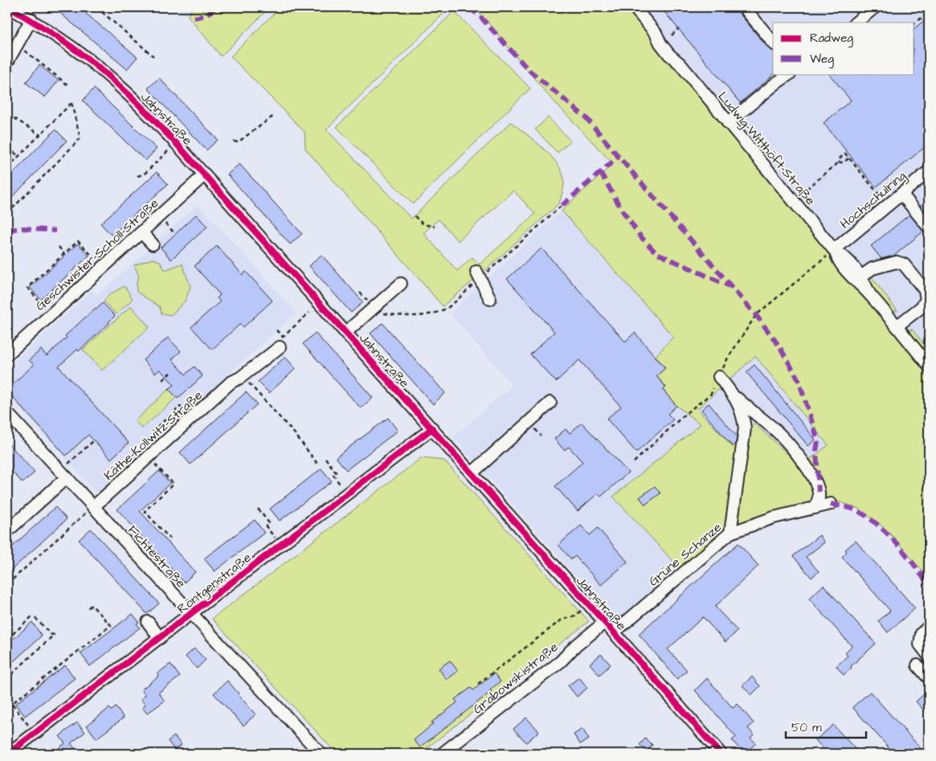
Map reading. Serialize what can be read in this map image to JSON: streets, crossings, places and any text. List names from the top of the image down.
{
  "streets": {
    "street": [
      "Jahnstraße",
      "Ludwig-Witthöft-Straße",
      "Hochschulring",
      "Geschwister-Scholl-Straße",
      "Käthe-Kollwitz-Straße",
      "Grüne Schanze",
      "Fichtestraße",
      "Röntgenstraße",
      "Grabowskistraße"
    ]
  },
  "crossings": [
    ["Jahnstraße", "Geschwister-Scholl-Straße"],
    ["Jahnstraße", "Grüne Schanze"],
    ["Jahnstraße", "Röntgenstraße"],
    ["Jahnstraße", "Grabowskistraße"],
    ["Ludwig-Witthöft-Straße", "Hochschulring"],
    ["Käthe-Kollwitz-Straße", "Fichtestraße"],
    ["Fichtestraße", "Röntgenstraße"]
  ],
  "legend": ["Radweg", "Weg"],
  "scale_bar": "50 m"
}
